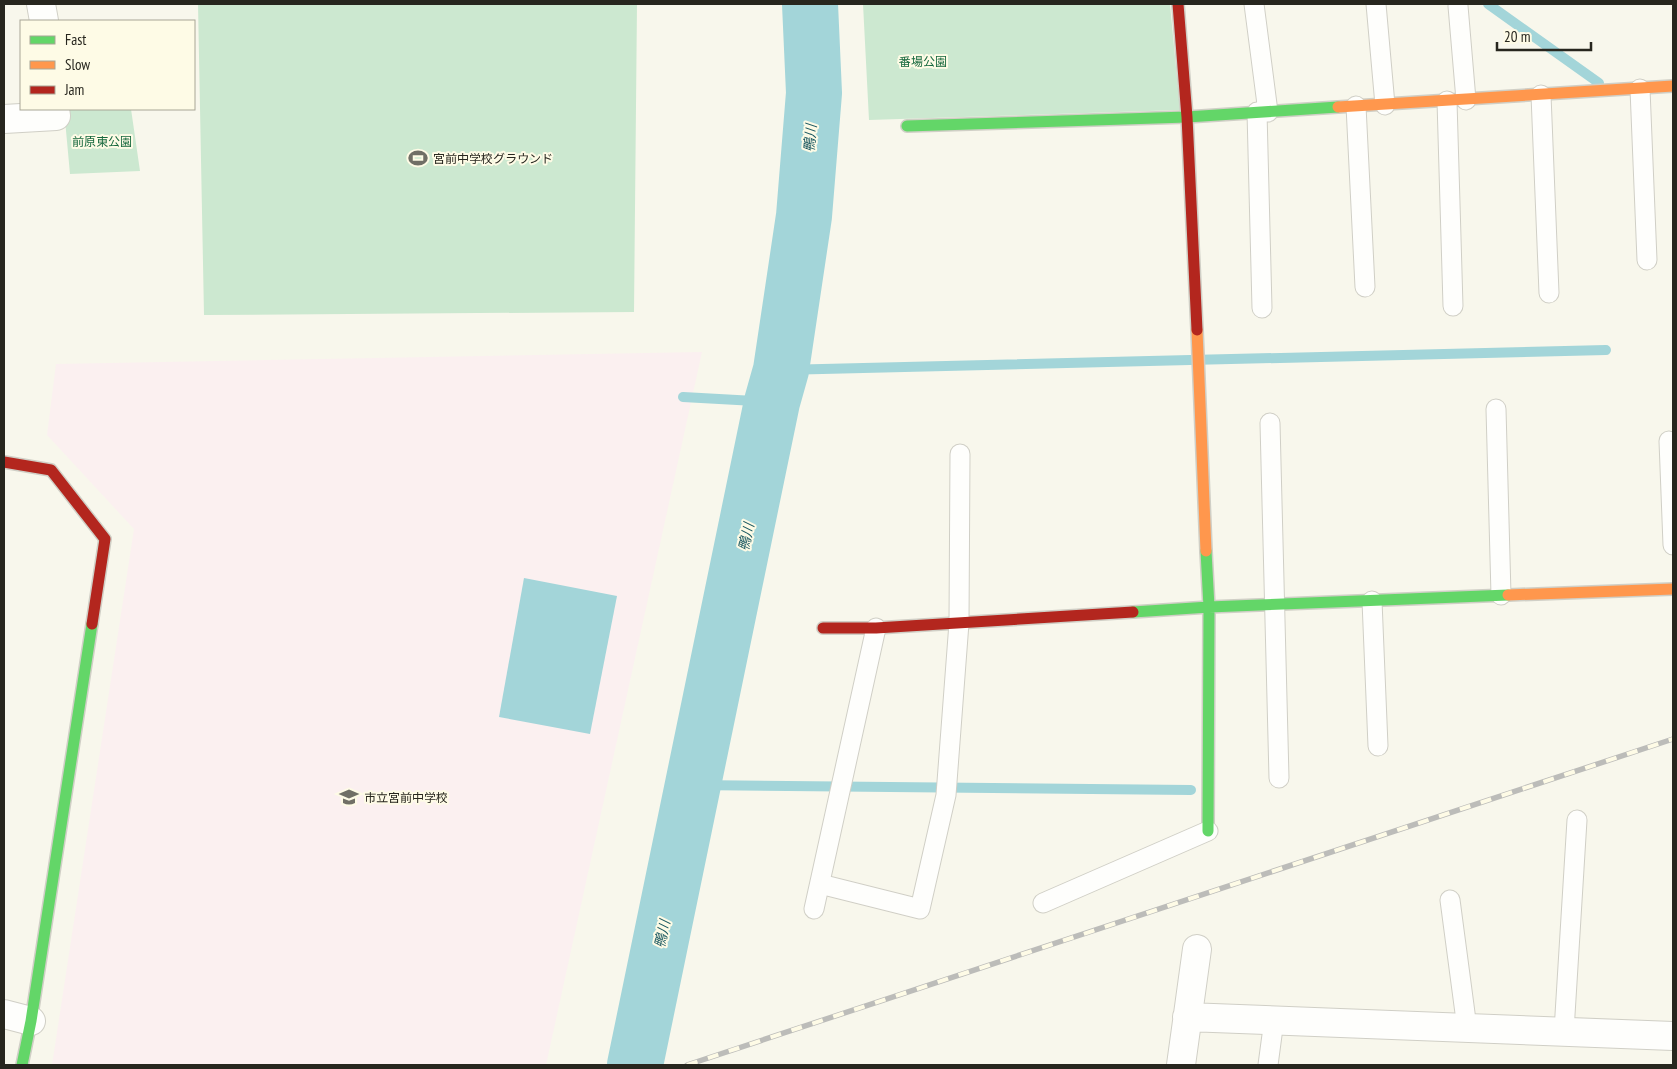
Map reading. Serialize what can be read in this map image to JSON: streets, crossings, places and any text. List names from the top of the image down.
{
  "water": ["鴨川"],
  "parks": ["番場公園", "前原東公園"],
  "places": {
    "sports": ["宮前中学校グラウンド"],
    "school or university": ["市立宮前中学校"]
  },
  "legend": ["Fast", "Slow", "Jam"],
  "scale_bar": "20 m"
}
